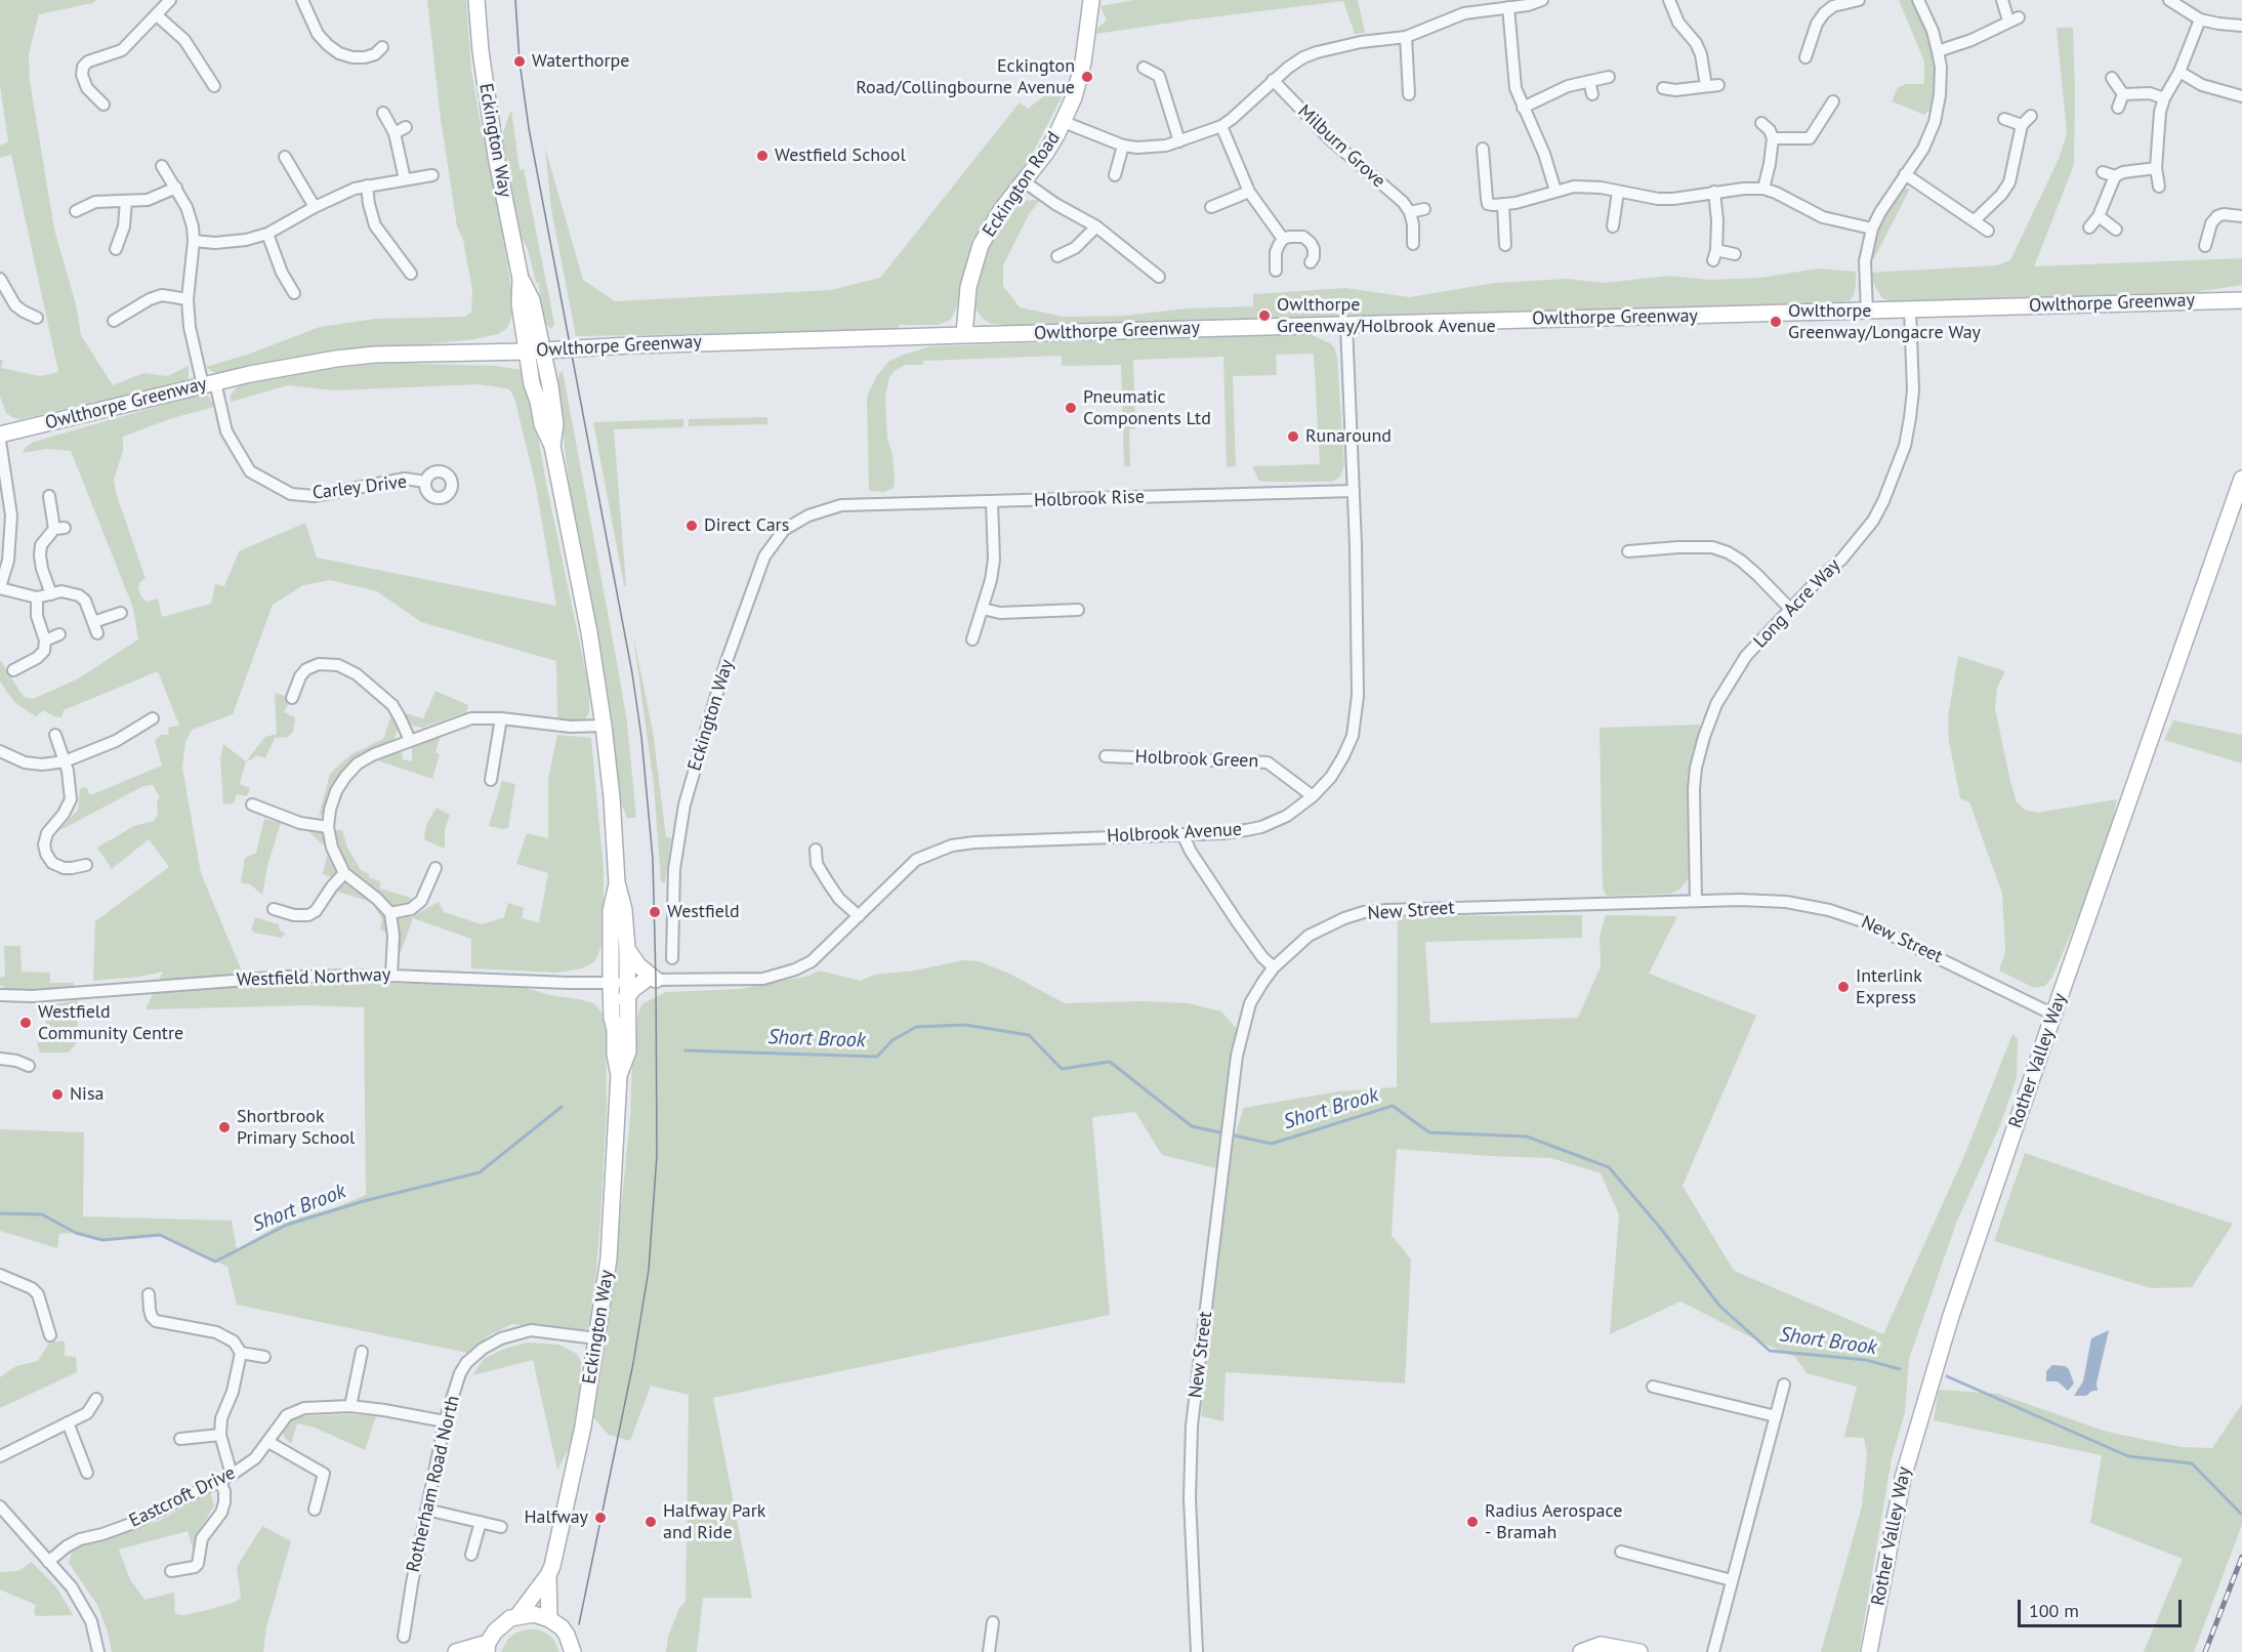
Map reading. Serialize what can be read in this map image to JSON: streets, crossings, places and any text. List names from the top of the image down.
{
  "streets": {
    "street": [
      "Eckington Way",
      "Milburn Grove",
      "Eckington Road",
      "Owlthorpe Greenway",
      "Carley Drive",
      "Holbrook Rise",
      "Long Acre Way",
      "Holbrook Green",
      "Holbrook Avenue",
      "New Street",
      "Westfield Northway",
      "Rother Valley Way",
      "Rotherham Road North",
      "Eastcroft Drive"
    ]
  },
  "crossings": [
    ["Eckington Way", "Owlthorpe Greenway"],
    ["Eckington Way", "Holbrook Rise"],
    ["Eckington Way", "Westfield Northway"],
    ["Eckington Way", "Rotherham Road North"],
    ["Eckington Road", "Owlthorpe Greenway"],
    ["Owlthorpe Greenway", "Carley Drive"],
    ["Owlthorpe Greenway", "Long Acre Way"],
    ["Owlthorpe Greenway", "Holbrook Avenue"],
    ["Holbrook Rise", "Holbrook Avenue"],
    ["Long Acre Way", "New Street"],
    ["Holbrook Green", "Holbrook Avenue"],
    ["New Street", "Rother Valley Way"],
    ["Rotherham Road North", "Eastcroft Drive"]
  ],
  "water": ["Short Brook"],
  "places": [
    "Waterthorpe",
    "Eckington Road/Collingbourne Avenue",
    "Westfield School",
    "Owlthorpe Greenway/Holbrook Avenue",
    "Owlthorpe Greenway/Longacre Way",
    "Pneumatic Components Ltd",
    "Runaround",
    "Direct Cars",
    "Westfield",
    "Interlink Express",
    "Westfield Community Centre",
    "Nisa",
    "Shortbrook Primary School",
    "Halfway",
    "Halfway Park and Ride",
    "Radius Aerospace - Bramah"
  ],
  "scale_bar": "100 m"
}
